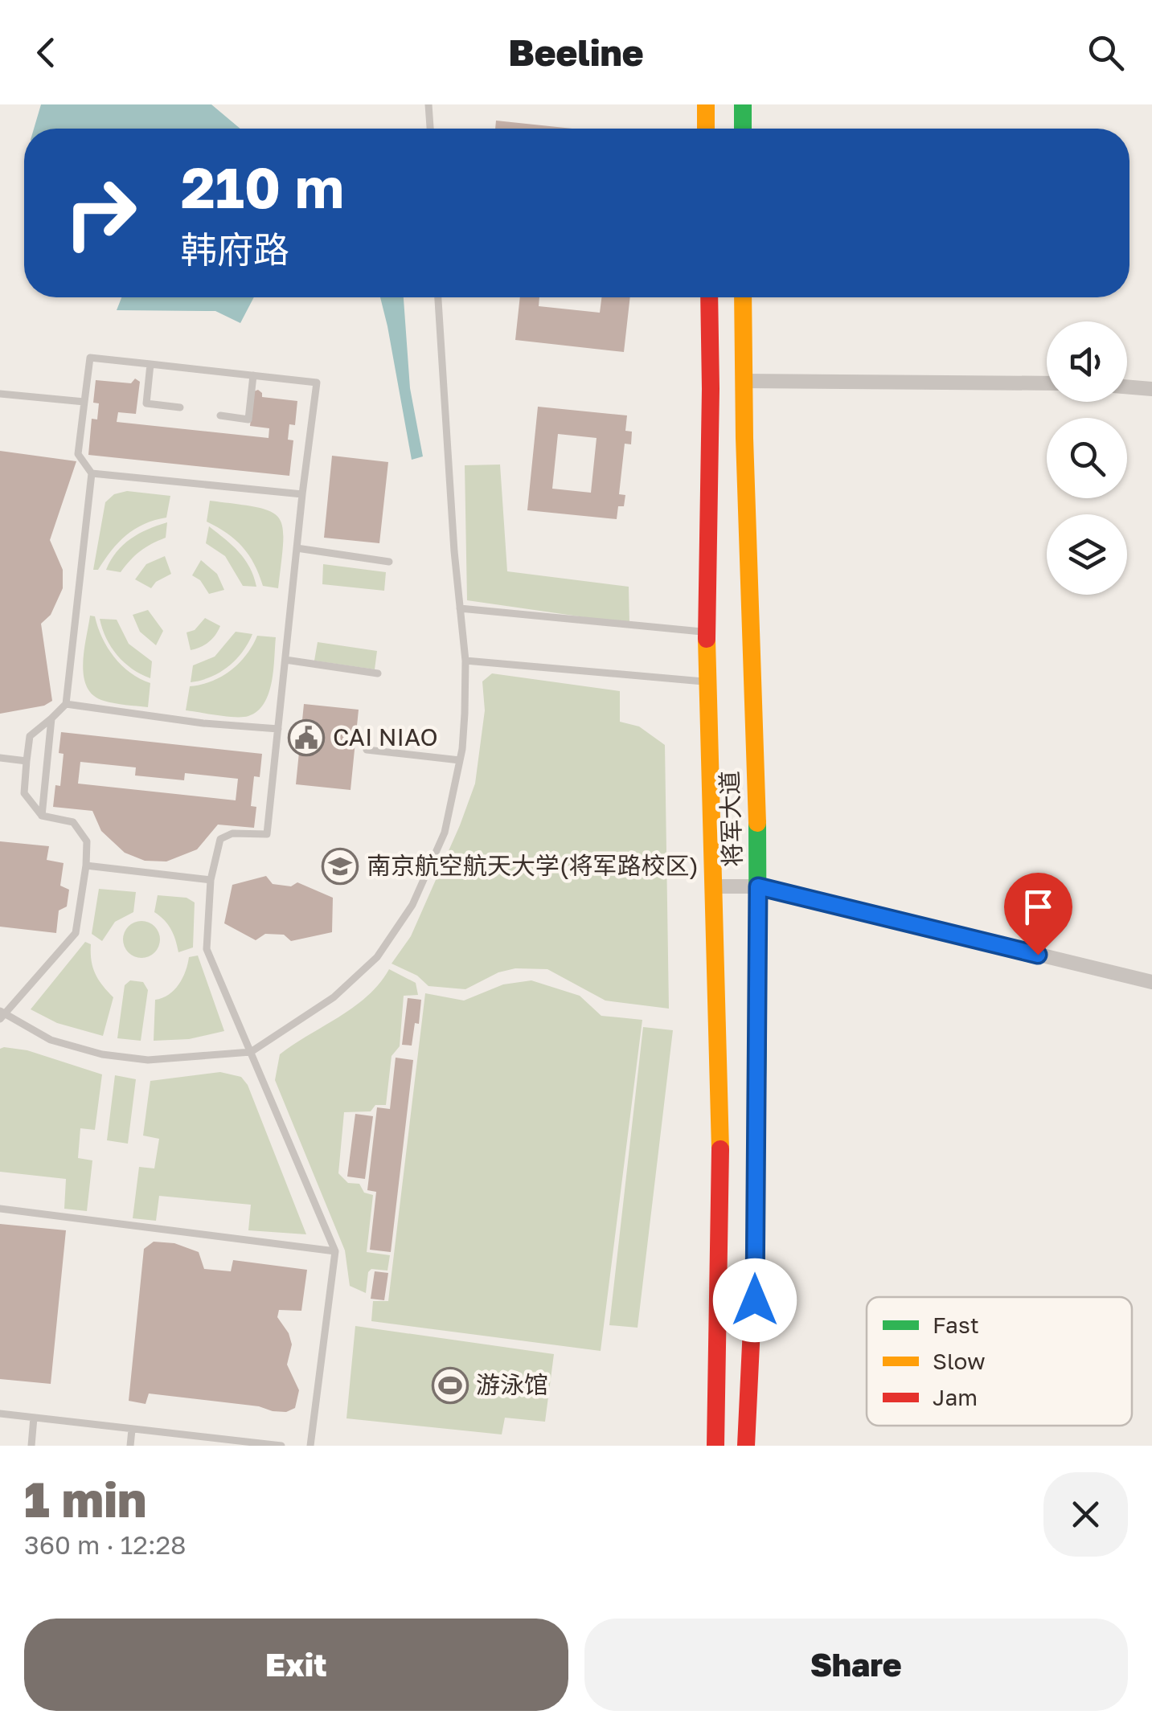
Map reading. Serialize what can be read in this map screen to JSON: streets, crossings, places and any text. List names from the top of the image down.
{
  "streets": {
    "main road": ["将军大道"]
  },
  "places": {
    "public building": ["CAI NIAO"],
    "school or university": ["南京航空航天大学(将军路校区)"],
    "sports": ["游泳馆"]
  },
  "legend": ["Fast", "Slow", "Jam"],
  "page": {
    "header": "Beeline",
    "turn": ["210 m", "韩府路"],
    "heading": ["1 min", "360 m · 12:28"],
    "buttons": ["Exit", "Share"]
  }
}
